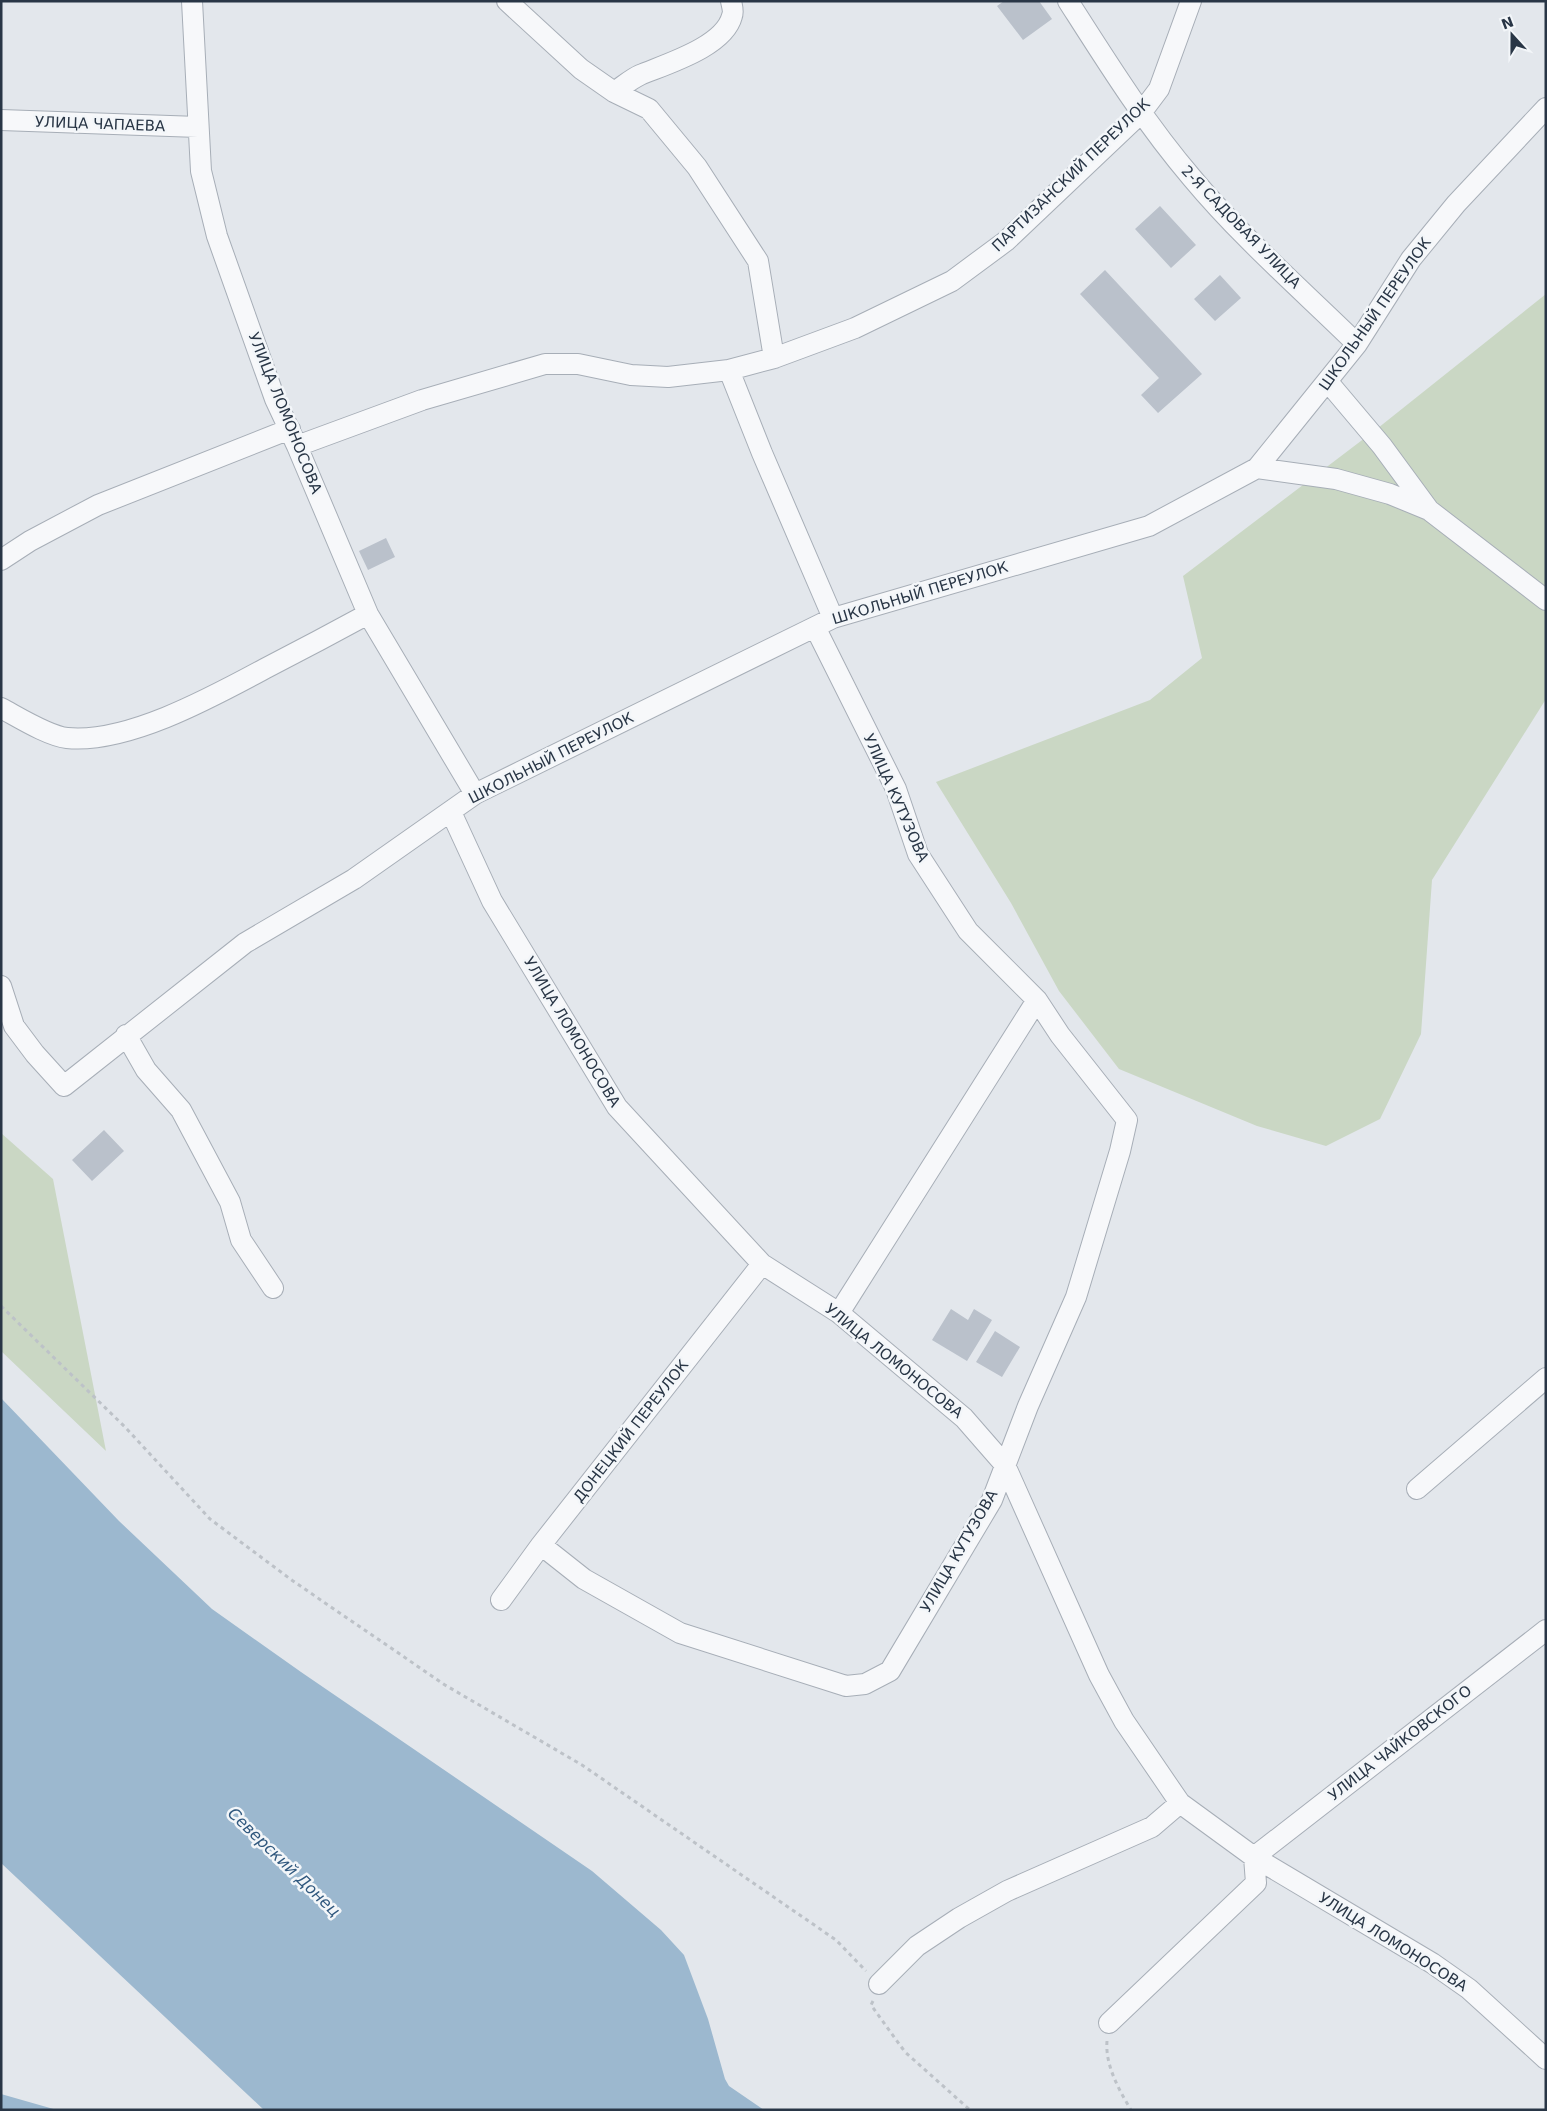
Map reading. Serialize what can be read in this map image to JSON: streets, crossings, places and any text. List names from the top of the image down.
{
  "streets": {
    "street": [
      "УЛИЦА ЧАПАЕВА",
      "ПАРТИЗАНСКИЙ ПЕРЕУЛОК",
      "2-Я САДОВАЯ УЛИЦА",
      "ШКОЛЬНЫЙ ПЕРЕУЛОК",
      "УЛИЦА ЛОМОНОСОВА",
      "УЛИЦА КУТУЗОВА",
      "ДОНЕЦКИЙ ПЕРЕУЛОК",
      "УЛИЦА ЧАЙКОВСКОГО"
    ]
  },
  "crossings": [
    ["УЛИЦА ЧАПАЕВА", "УЛИЦА ЛОМОНОСОВА"],
    ["ПАРТИЗАНСКИЙ ПЕРЕУЛОК", "2-Я САДОВАЯ УЛИЦА"],
    ["ПАРТИЗАНСКИЙ ПЕРЕУЛОК", "УЛИЦА ЛОМОНОСОВА"],
    ["ПАРТИЗАНСКИЙ ПЕРЕУЛОК", "УЛИЦА КУТУЗОВА"],
    ["2-Я САДОВАЯ УЛИЦА", "ШКОЛЬНЫЙ ПЕРЕУЛОК"],
    ["ШКОЛЬНЫЙ ПЕРЕУЛОК", "УЛИЦА ЛОМОНОСОВА"],
    ["ШКОЛЬНЫЙ ПЕРЕУЛОК", "УЛИЦА КУТУЗОВА"],
    ["УЛИЦА ЛОМОНОСОВА", "УЛИЦА КУТУЗОВА"],
    ["УЛИЦА ЛОМОНОСОВА", "ДОНЕЦКИЙ ПЕРЕУЛОК"],
    ["УЛИЦА ЛОМОНОСОВА", "УЛИЦА ЧАЙКОВСКОГО"],
    ["УЛИЦА КУТУЗОВА", "ДОНЕЦКИЙ ПЕРЕУЛОК"]
  ],
  "water": ["Северский Донец"],
  "north": "top"
}
